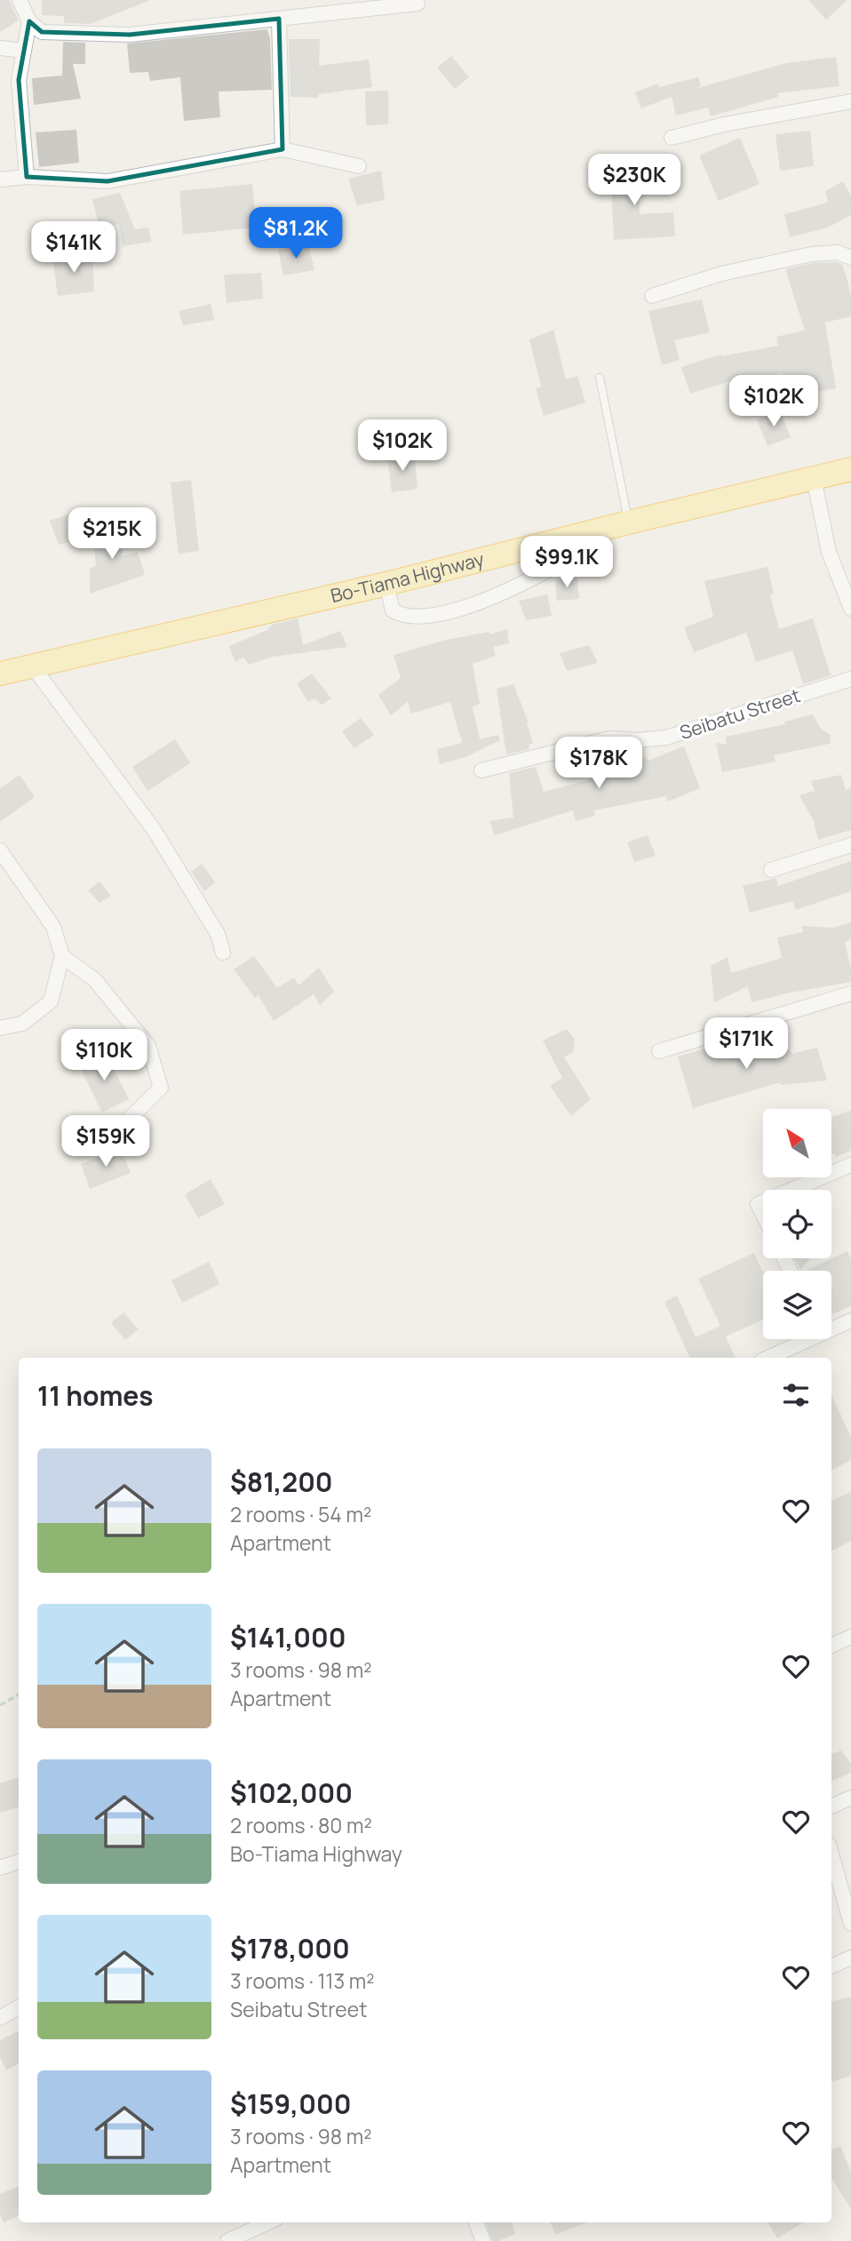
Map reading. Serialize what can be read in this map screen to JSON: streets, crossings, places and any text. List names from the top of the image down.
{
  "streets": {
    "highway": ["Bo-Tiama Highway"],
    "street": ["Seibatu Street"]
  },
  "north": "top left",
  "page": {
    "price": [
      "$230K",
      "$81.2K",
      "$141K",
      "$102K",
      "$102K",
      "$215K",
      "$99.1K",
      "$178K",
      "$171K",
      "$110K",
      "$159K"
    ],
    "heading": "11 homes",
    "list": [
      {
        "name": "$81,200",
        "note": "2 rooms · 54 m² · Apartment"
      },
      {
        "name": "$141,000",
        "note": "3 rooms · 98 m² · Apartment"
      },
      {
        "name": "$102,000",
        "note": "2 rooms · 80 m² · Bo-Tiama Highway"
      },
      {
        "name": "$178,000",
        "note": "3 rooms · 113 m² · Seibatu Street"
      },
      {
        "name": "$159,000",
        "note": "3 rooms · 98 m² · Apartment"
      }
    ]
  }
}
